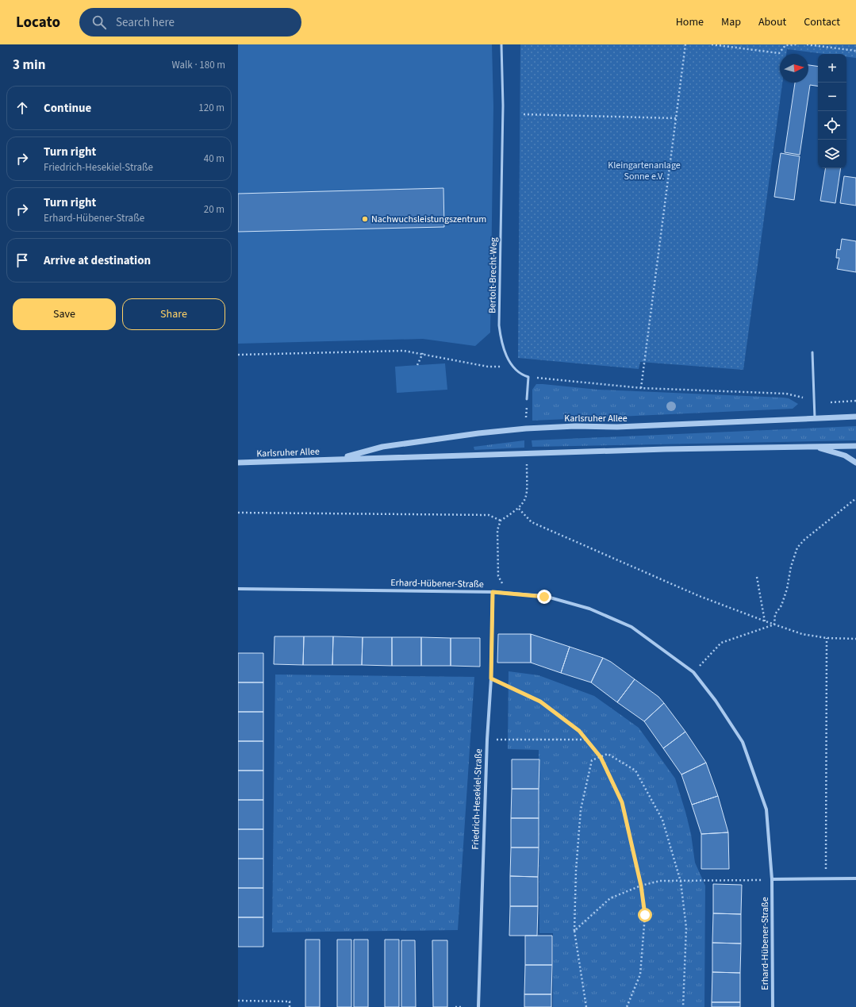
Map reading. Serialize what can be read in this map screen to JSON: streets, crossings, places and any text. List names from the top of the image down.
{
  "streets": {
    "street": ["Karlsruher Allee", "Erhard-Hübener-Straße", "Friedrich-Hesekiel-Straße"],
    "lane": ["Bertolt-Brecht-Weg"]
  },
  "crossings": [
    ["Erhard-Hübener-Straße", "Friedrich-Hesekiel-Straße"]
  ],
  "parks": ["Kleingartenanlage Sonne e.V."],
  "places": ["Nachwuchsleistungszentrum"],
  "north": "right",
  "page": {
    "header": "Locato",
    "search": "Search here",
    "nav": [
      "Home",
      "Map",
      "About",
      "Contact"
    ],
    "heading": ["3 min", "Walk · 180 m"],
    "map_buttons": ["+", "−"],
    "list": [
      ["Continue", "120 m"],
      ["Turn right", "Friedrich-Hesekiel-Straße", "40 m"],
      ["Turn right", "Erhard-Hübener-Straße", "20 m"],
      "Arrive at destination"
    ],
    "buttons": ["Save", "Share"]
  }
}
